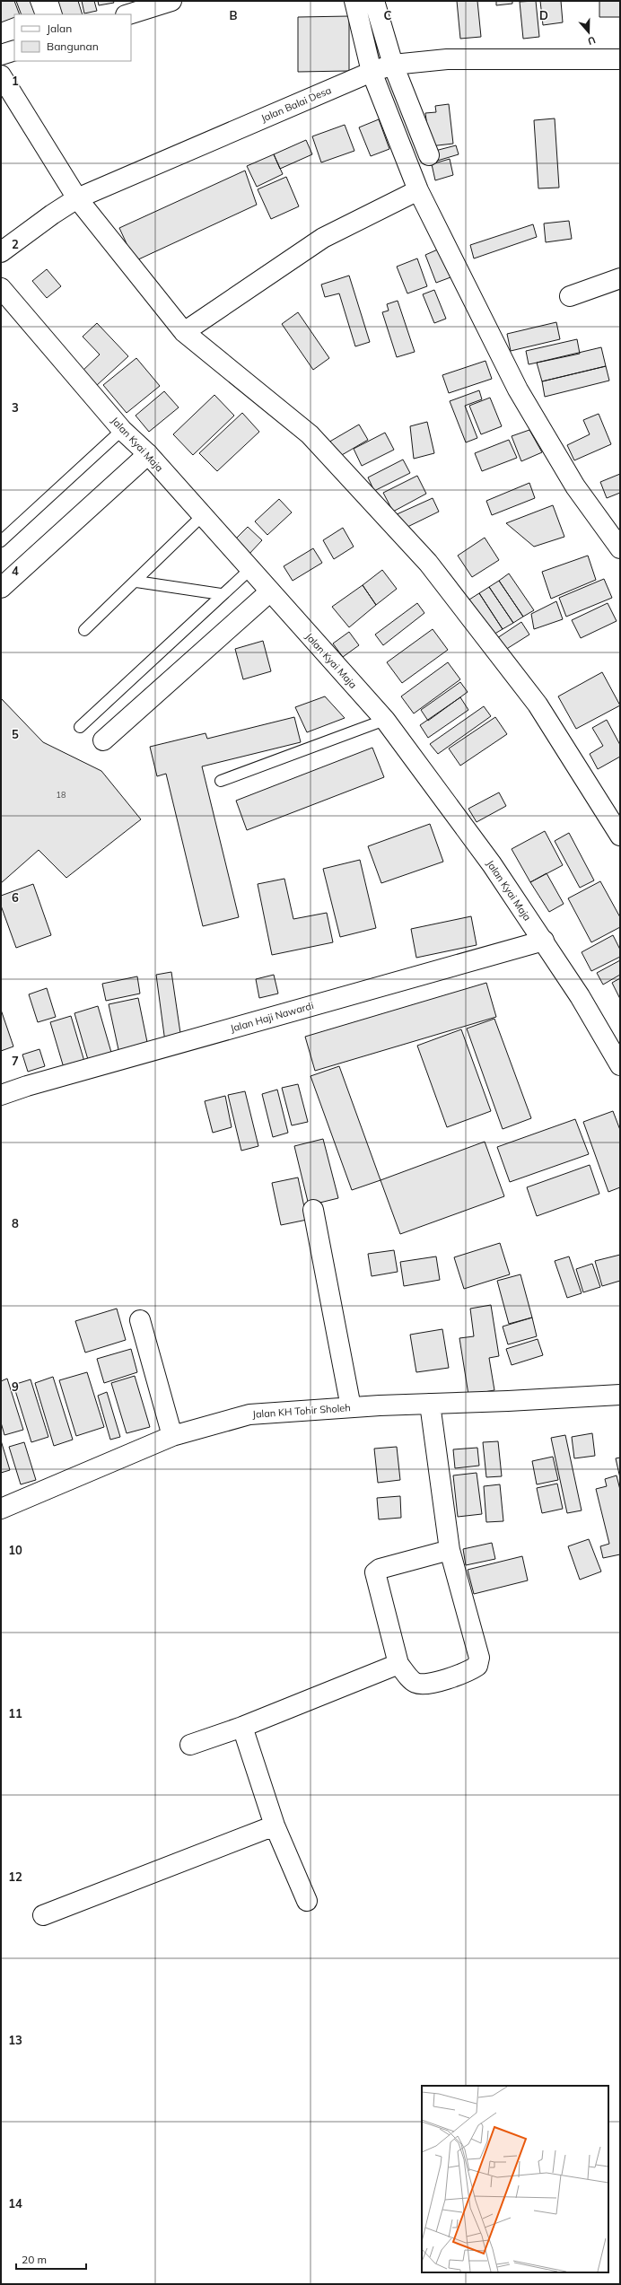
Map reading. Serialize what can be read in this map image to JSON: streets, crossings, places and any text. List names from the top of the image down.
{
  "streets": {
    "street": [
      "Jalan Balai Desa",
      "Jalan Kyai Maja",
      "Jalan Haji Nawardi",
      "Jalan KH Tohir Sholeh"
    ]
  },
  "crossings": [
    ["Jalan Kyai Maja", "Jalan Haji Nawardi"]
  ],
  "house_numbers": ["18"],
  "legend": ["Jalan", "Bangunan"],
  "scale_bar": "20 m",
  "north": "bottom",
  "grid": {
    "columns": ["B", "C", "D"],
    "rows": [
      "1",
      "2",
      "3",
      "4",
      "5",
      "6",
      "7",
      "8",
      "9",
      "10",
      "11",
      "12",
      "13",
      "14"
    ]
  }
}
